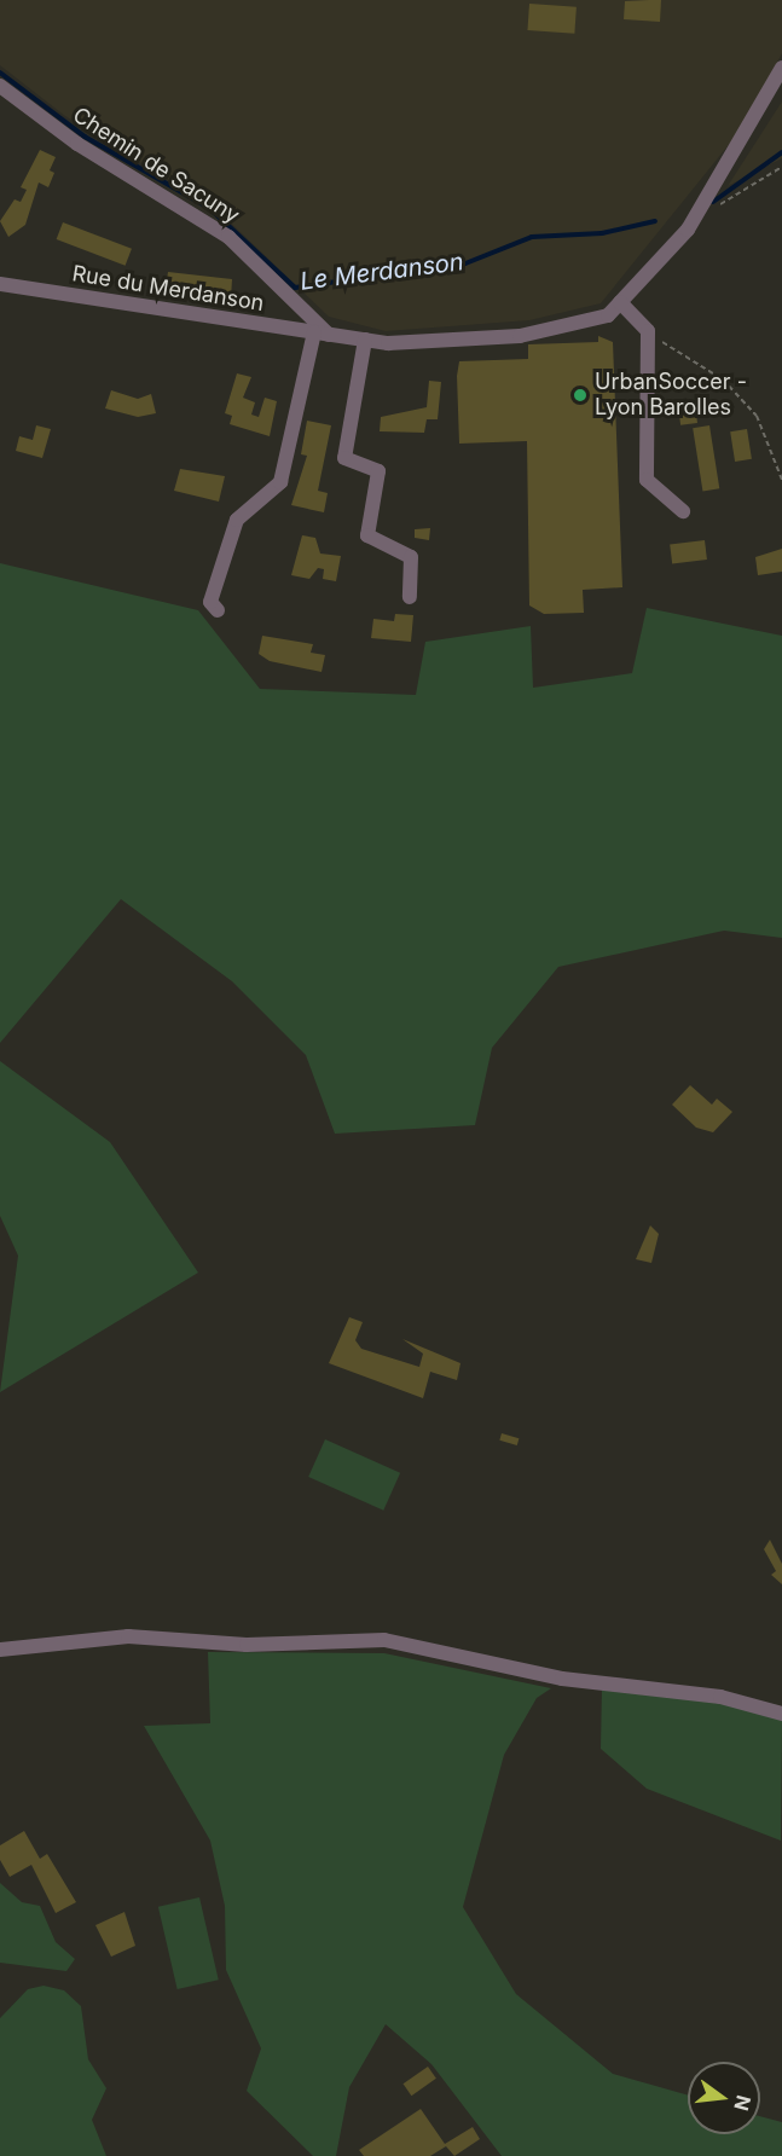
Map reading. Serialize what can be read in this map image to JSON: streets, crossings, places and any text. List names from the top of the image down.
{
  "streets": {
    "street": ["Chemin de Sacuny", "Rue du Merdanson"]
  },
  "crossings": [
    ["Chemin de Sacuny", "Rue du Merdanson"]
  ],
  "water": ["Le Merdanson"],
  "places": ["UrbanSoccer - Lyon Barolles"],
  "north": "right"
}
